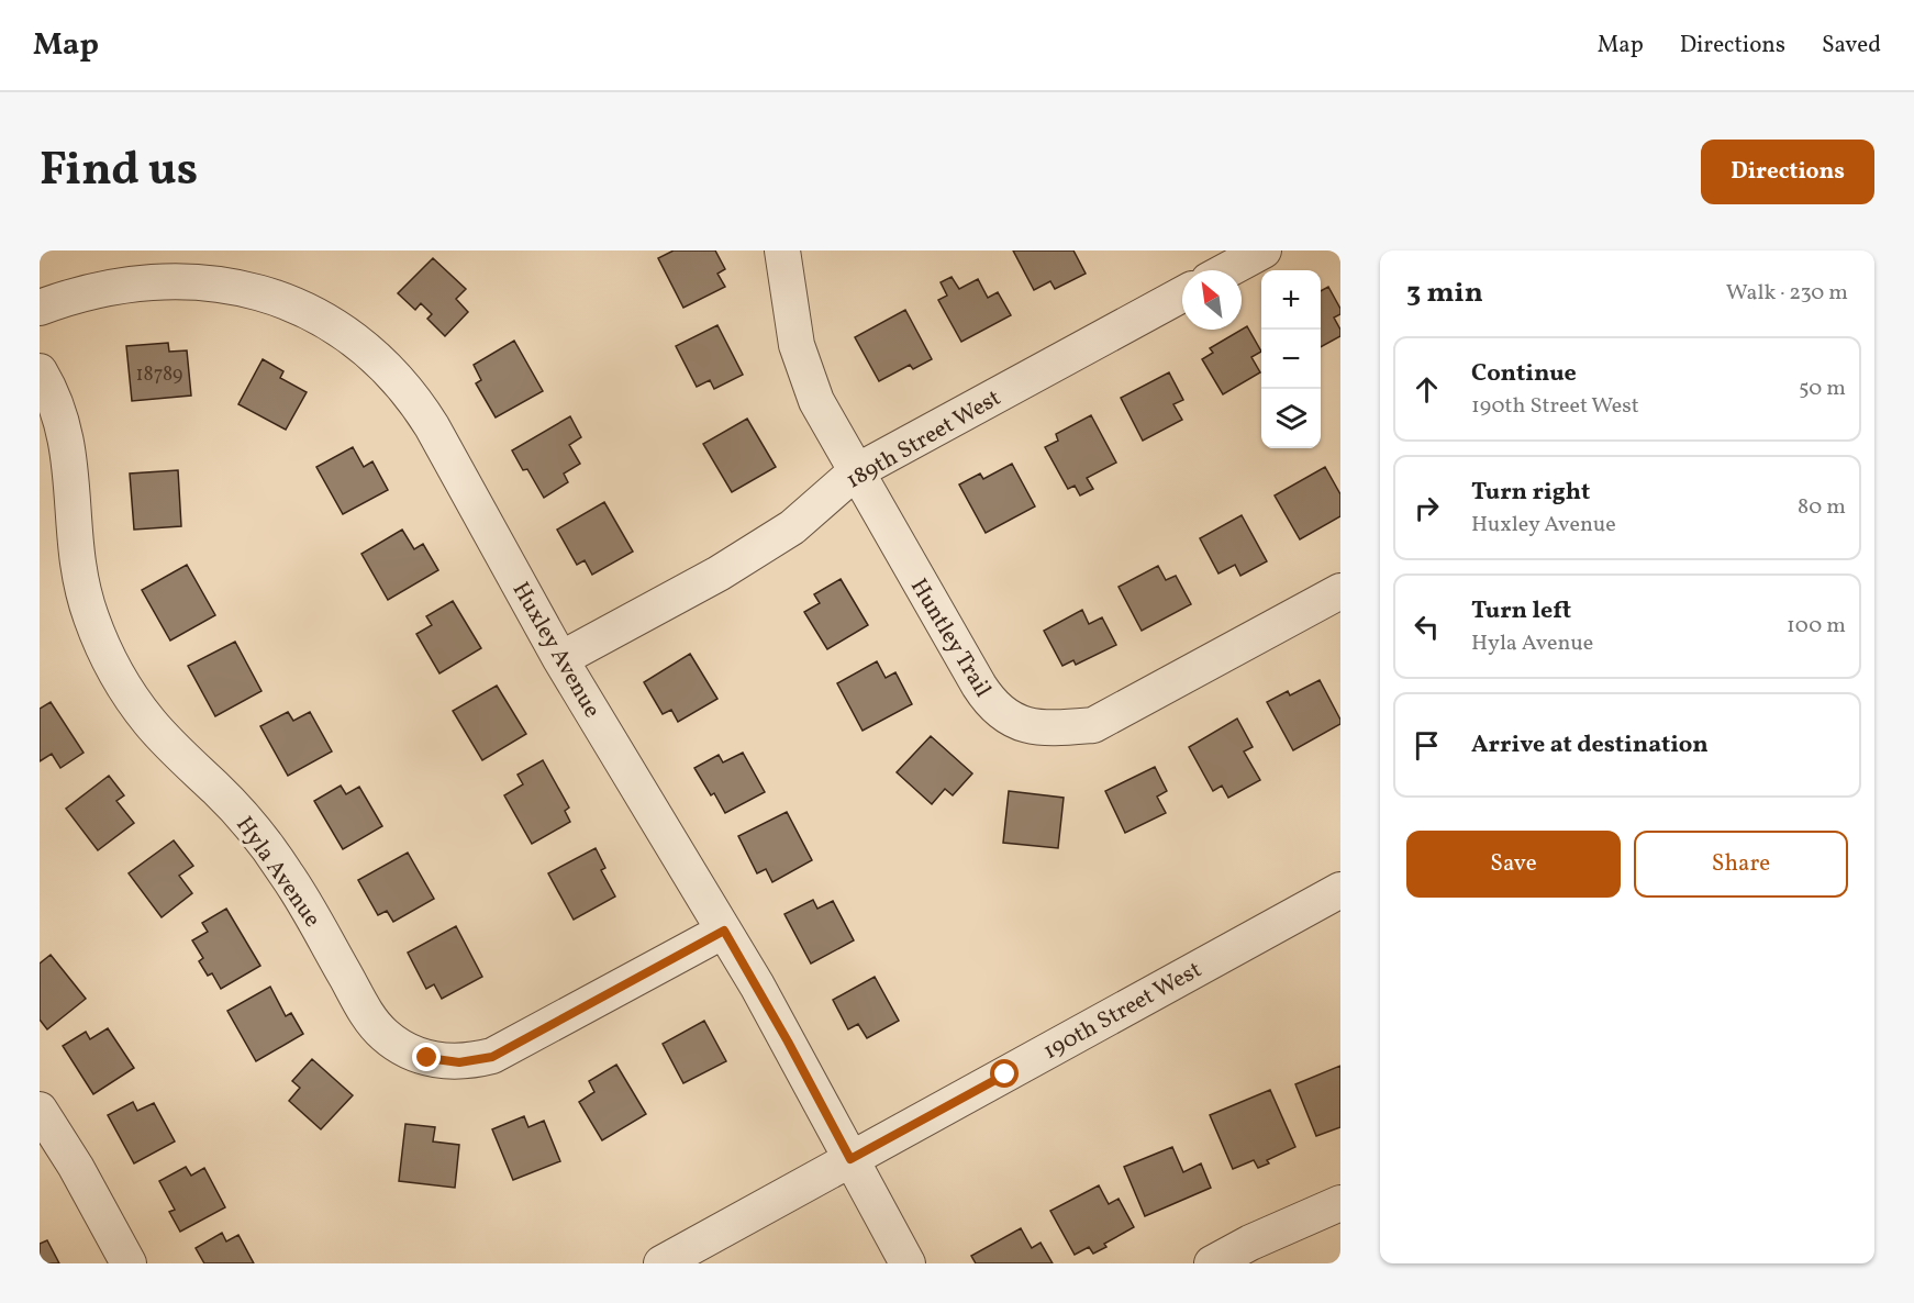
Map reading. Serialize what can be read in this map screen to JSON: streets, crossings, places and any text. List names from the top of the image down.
{
  "streets": {
    "street": [
      "189th Street West",
      "Huntley Trail",
      "Huxley Avenue",
      "Hyla Avenue",
      "190th Street West"
    ]
  },
  "crossings": [
    ["189th Street West", "Huntley Trail"],
    ["189th Street West", "Huxley Avenue"],
    ["Huxley Avenue", "Hyla Avenue"],
    ["Huxley Avenue", "190th Street West"]
  ],
  "house_numbers": ["18789"],
  "north": "top left",
  "page": {
    "header": "Map",
    "nav": ["Map", "Directions", "Saved"],
    "title": "Find us",
    "buttons": [
      "Directions",
      ["Save", "Share"]
    ],
    "heading": ["3 min", "Walk · 230 m"],
    "map_buttons": ["+", "−"],
    "list": [
      ["Continue", "190th Street West", "50 m"],
      ["Turn right", "Huxley Avenue", "80 m"],
      ["Turn left", "Hyla Avenue", "100 m"],
      "Arrive at destination"
    ]
  }
}
